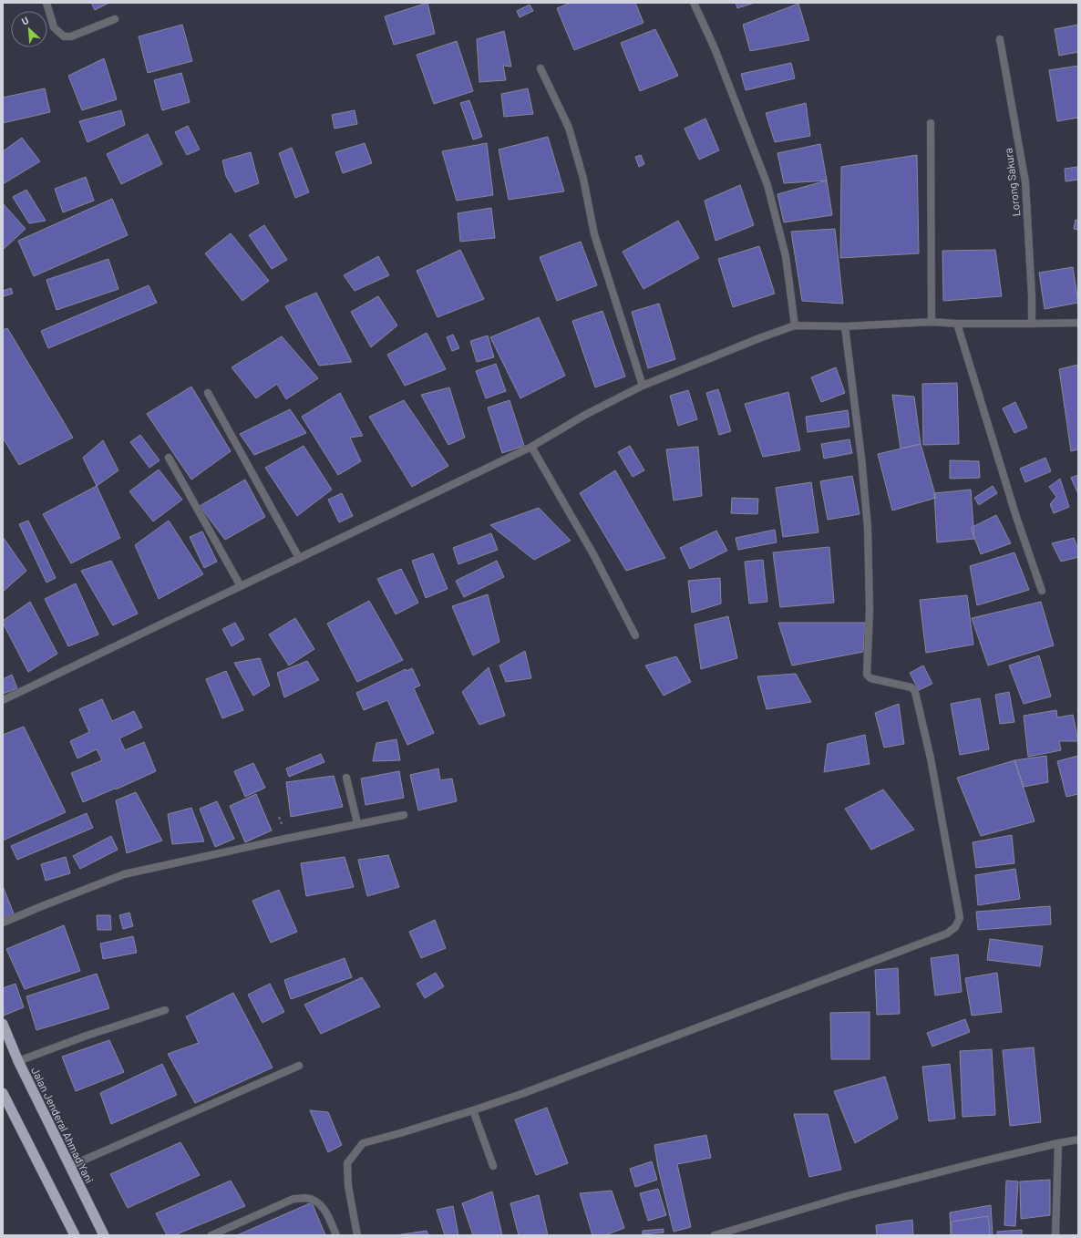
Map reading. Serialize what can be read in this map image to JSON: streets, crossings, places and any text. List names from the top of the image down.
{
  "streets": {
    "highway": ["Jalan Jenderal Ahmad Yani"],
    "street": ["Lorong Sakura"]
  },
  "north": "top left"
}
